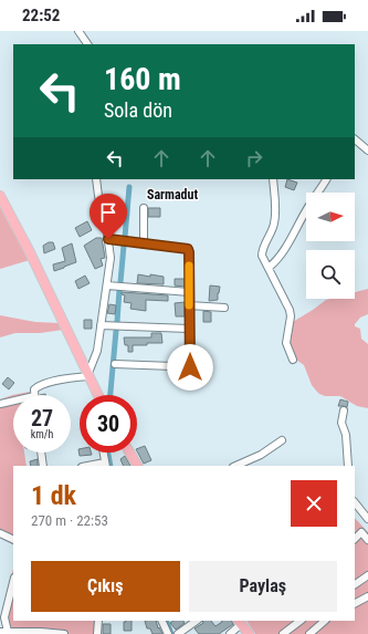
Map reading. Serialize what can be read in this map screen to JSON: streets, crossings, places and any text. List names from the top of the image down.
{
  "districts": ["Sarmadut"],
  "north": "right",
  "page": {
    "status": "22:52",
    "turn": ["160 m", "Sola dön"],
    "speed": "27 km/h",
    "limit": "30",
    "heading": ["1 dk", "270 m · 22:53"],
    "buttons": ["Çıkış", "Paylaş"]
  }
}
